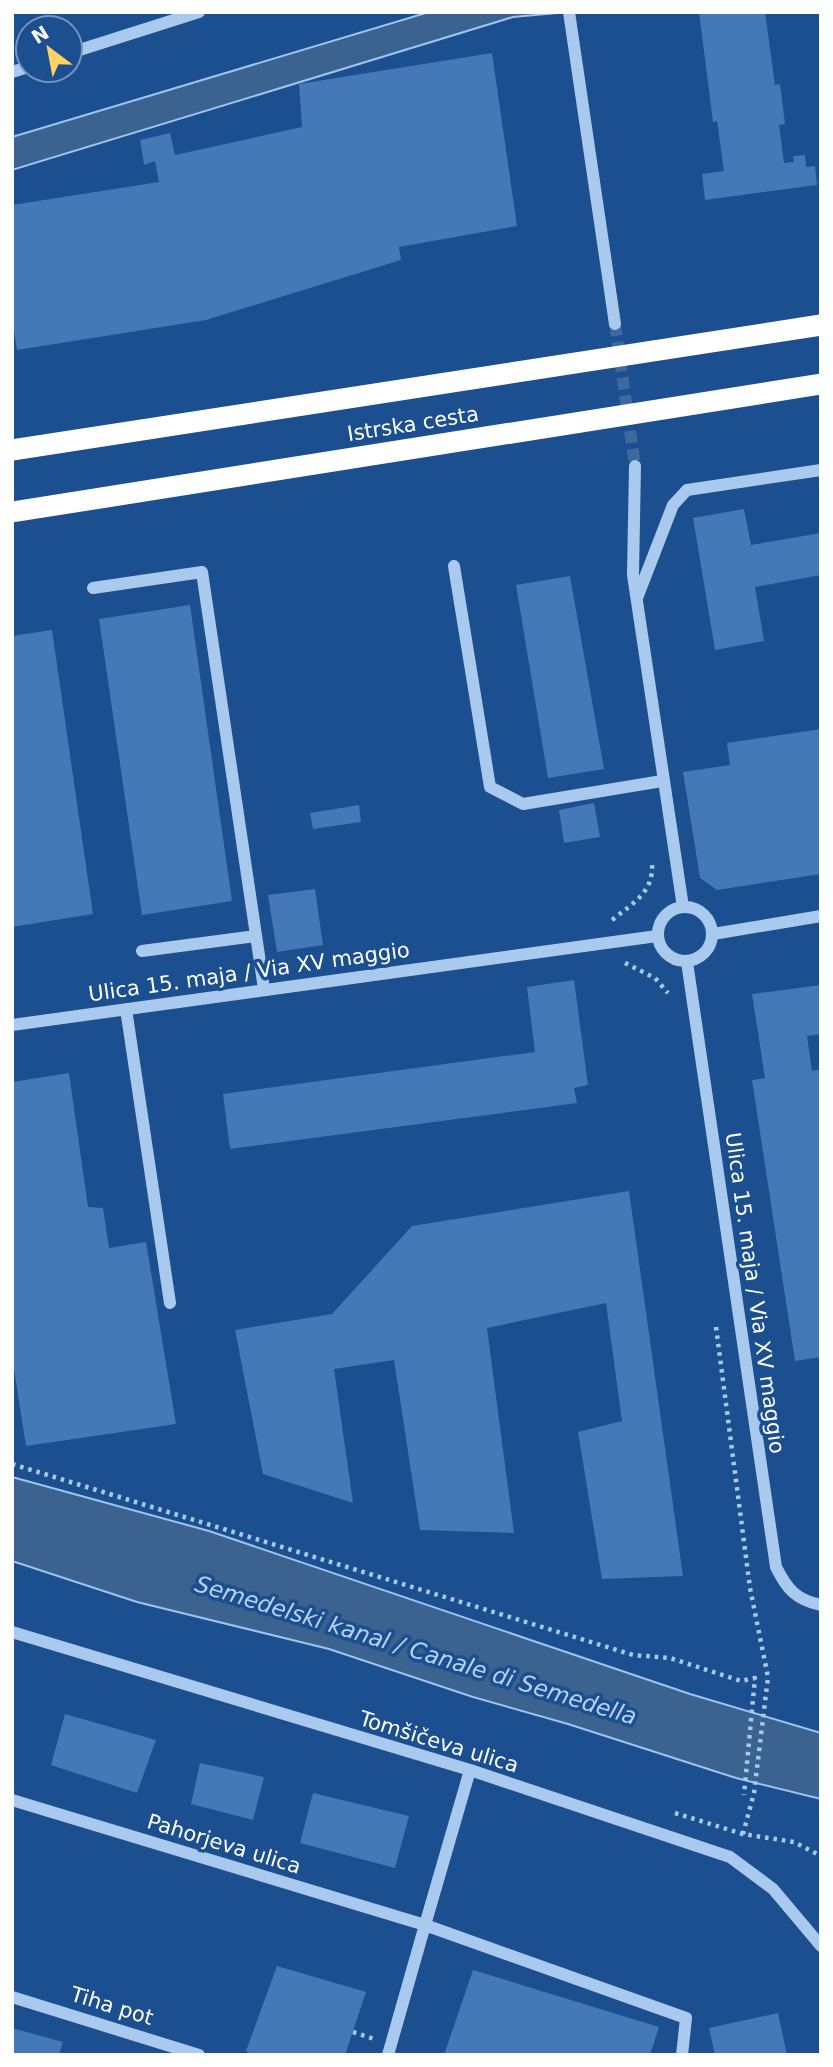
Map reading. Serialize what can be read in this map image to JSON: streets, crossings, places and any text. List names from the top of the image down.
{
  "streets": {
    "highway": ["Istrska cesta"],
    "street": [
      "Ulica 15. maja / Via XV maggio",
      "Tomšičeva ulica",
      "Pahorjeva ulica",
      "Tiha pot"
    ]
  },
  "water": ["Semedelski kanal / Canale di Semedella"],
  "north": "top left"
}
